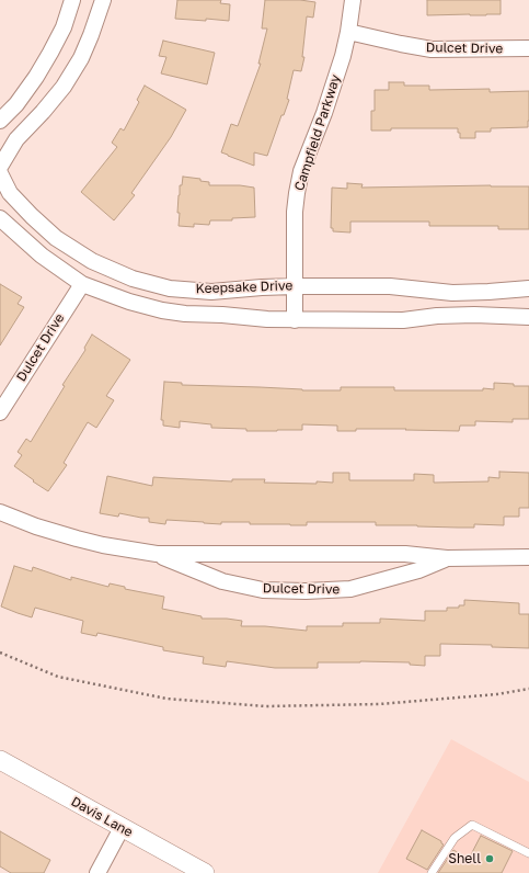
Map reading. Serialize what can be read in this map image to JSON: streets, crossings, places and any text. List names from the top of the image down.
{
  "streets": {
    "street": [
      "Dulcet Drive",
      "Campfield Parkway",
      "Keepsake Drive",
      "Davis Lane"
    ]
  },
  "crossings": [
    ["Dulcet Drive", "Campfield Parkway"],
    ["Dulcet Drive", "Keepsake Drive"],
    ["Campfield Parkway", "Keepsake Drive"]
  ],
  "places": ["Shell"]
}
